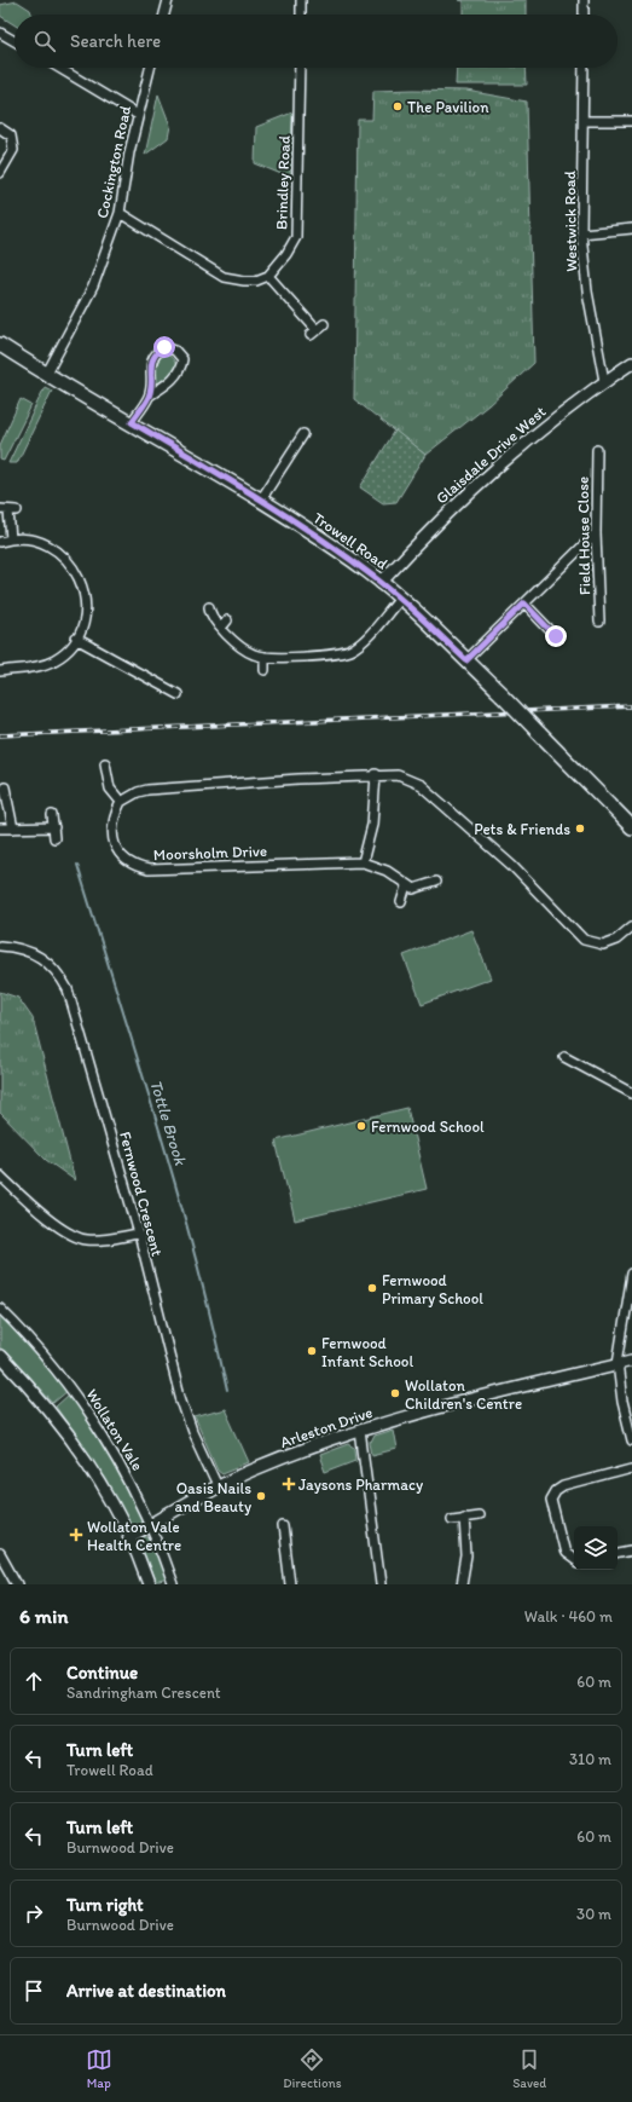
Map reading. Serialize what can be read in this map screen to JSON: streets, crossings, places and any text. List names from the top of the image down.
{
  "streets": {
    "main road": ["Trowell Road"],
    "street": [
      "Cockington Road",
      "Brindley Road",
      "Westwick Road",
      "Glaisdale Drive West",
      "Field House Close",
      "Moorsholm Drive",
      "Fernwood Crescent",
      "Arleston Drive",
      "Wollaton Vale"
    ]
  },
  "crossings": [
    ["Cockington Road", "Trowell Road"],
    ["Westwick Road", "Glaisdale Drive West"],
    ["Glaisdale Drive West", "Trowell Road"],
    ["Fernwood Crescent", "Arleston Drive"],
    ["Arleston Drive", "Wollaton Vale"]
  ],
  "water": ["Tottle Brook"],
  "places": {
    "other": [
      "The Pavilion",
      "Pets & Friends",
      "Fernwood School",
      "Fernwood Primary School",
      "Fernwood Infant School",
      "Wollaton Children's Centre",
      "Oasis Nails and Beauty"
    ],
    "health": ["Jaysons Pharmacy", "Wollaton Vale Health Centre"]
  },
  "page": {
    "search": "Search here",
    "heading": ["6 min", "Walk · 460 m"],
    "list": [
      ["Continue", "Sandringham Crescent", "60 m"],
      ["Turn left", "Trowell Road", "310 m"],
      ["Turn left", "Burnwood Drive", "60 m"],
      ["Turn right", "Burnwood Drive", "30 m"],
      "Arrive at destination"
    ],
    "nav": ["Map", "Directions", "Saved"]
  }
}
